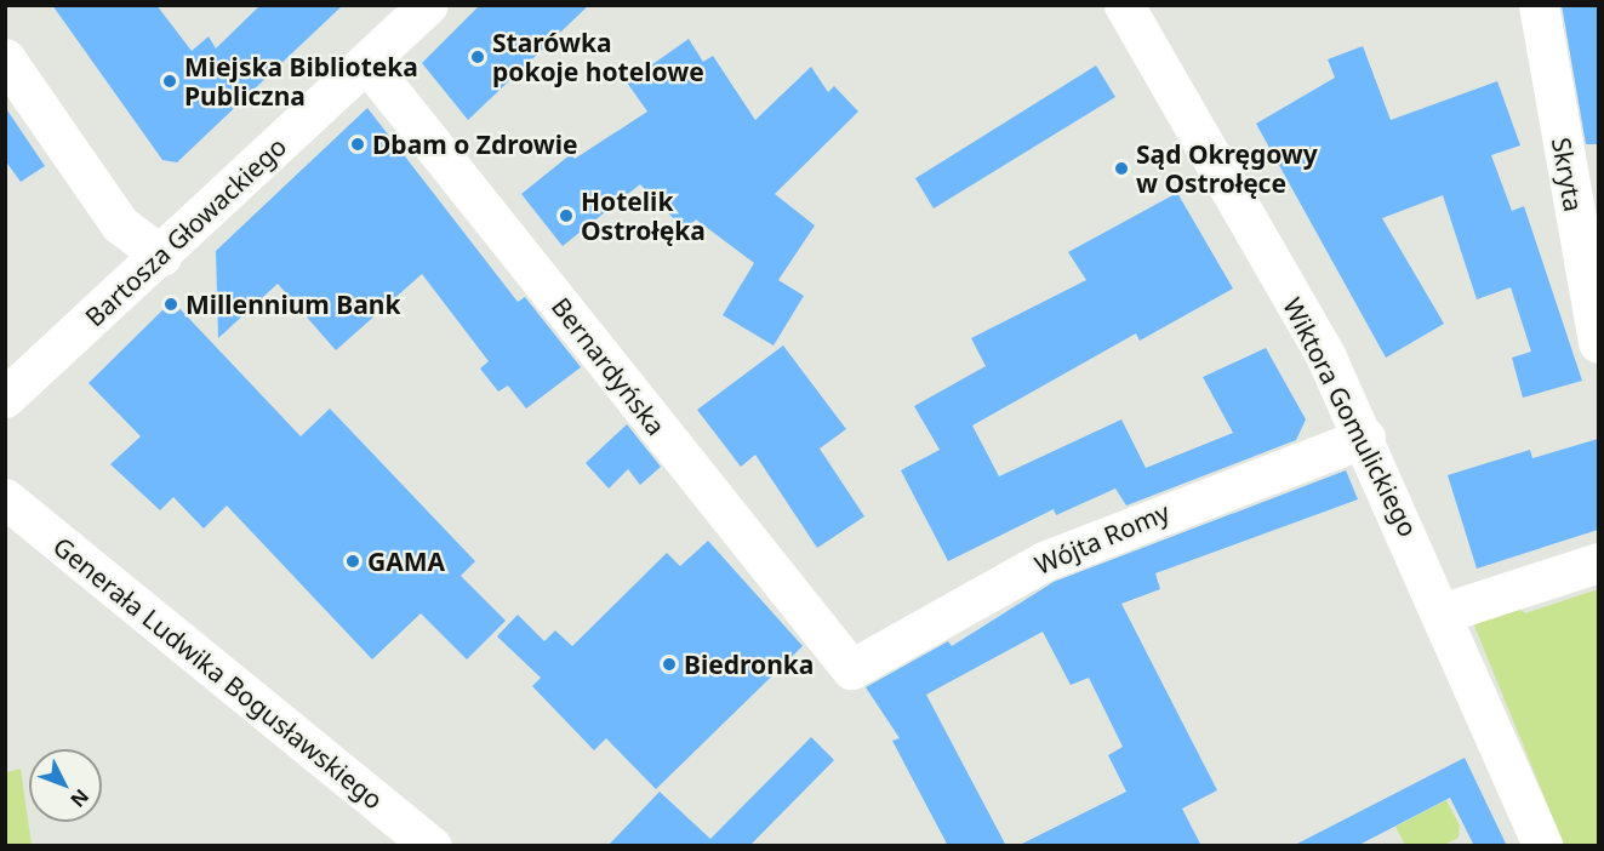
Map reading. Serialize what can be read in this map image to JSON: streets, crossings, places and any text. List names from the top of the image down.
{
  "streets": {
    "street": [
      "Skryta",
      "Bartosza Głowackiego",
      "Bernardyńska",
      "Wiktora Gomulickiego",
      "Wójta Romy",
      "Generała Ludwika Bogusławskiego"
    ]
  },
  "crossings": [
    ["Bartosza Głowackiego", "Bernardyńska"],
    ["Bernardyńska", "Wójta Romy"],
    ["Wiktora Gomulickiego", "Wójta Romy"]
  ],
  "places": [
    "Starówka pokoje hotelowe",
    "Miejska Biblioteka Publiczna",
    "Dbam o Zdrowie",
    "Sąd Okręgowy w Ostrołęce",
    "Hotelik Ostrołęka",
    "Millennium Bank",
    "GAMA",
    "Biedronka"
  ],
  "north": "bottom right"
}
